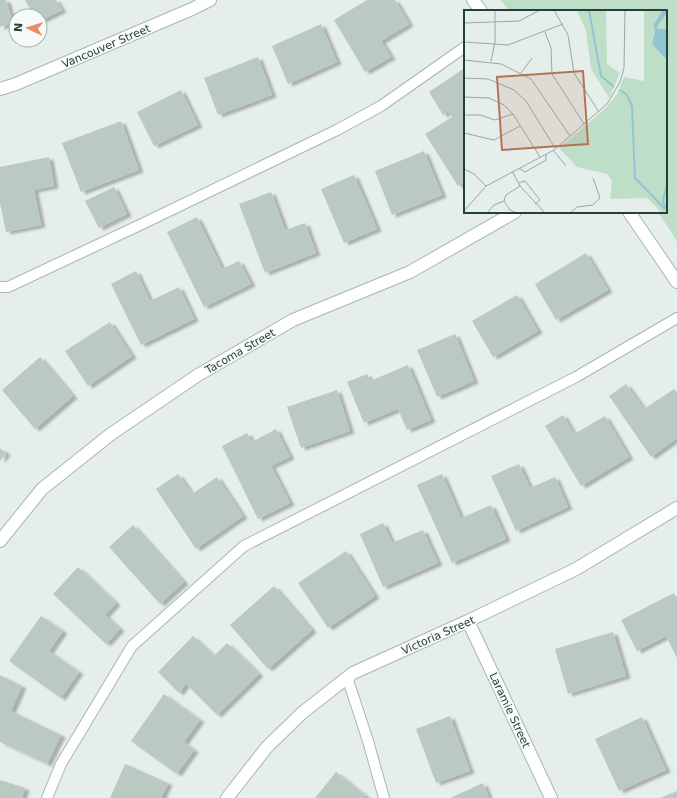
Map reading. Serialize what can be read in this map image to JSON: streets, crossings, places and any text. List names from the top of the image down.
{
  "streets": {
    "street": [
      "Vancouver Street",
      "Tacoma Street",
      "Victoria Street",
      "Laramie Street"
    ]
  },
  "crossings": [
    ["Victoria Street", "Laramie Street"]
  ],
  "north": "left"
}
